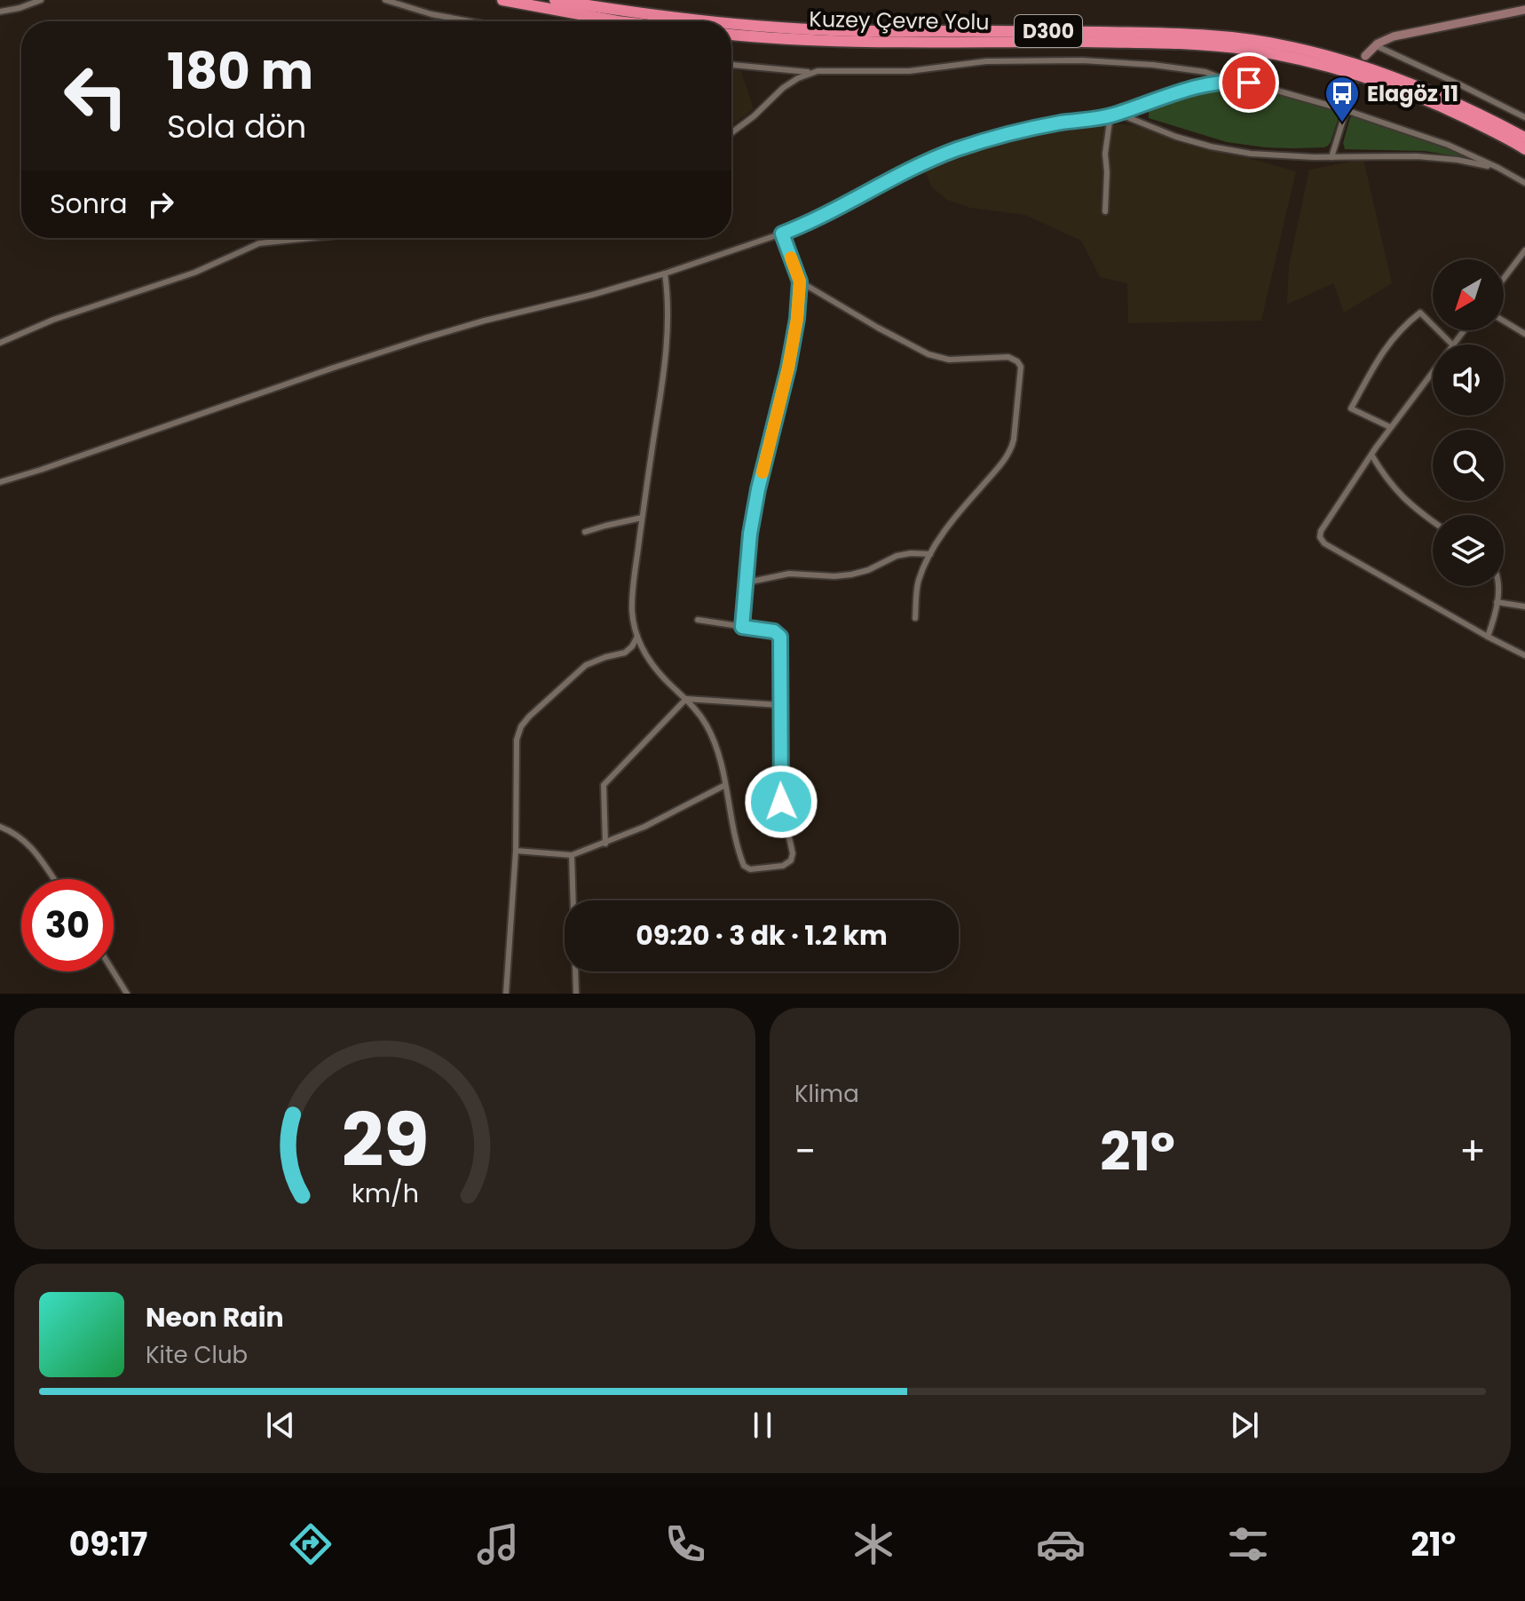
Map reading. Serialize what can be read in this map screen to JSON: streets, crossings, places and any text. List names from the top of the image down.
{
  "streets": {
    "highway": ["Kuzey Çevre Yolu", "D300"]
  },
  "places": {
    "bus stop": ["Elagöz 11"]
  },
  "north": "bottom left",
  "page": {
    "turn": ["180 m", "Sola dön"],
    "then": "Sonra",
    "limit": "30",
    "trip": "09:20 · 3 dk · 1.2 km",
    "tile": "Klima",
    "heat": ["−", "21°", "+"],
    "song": ["Neon Rain", "Kite Club"],
    "tabs": ["09:17", "21°"],
    "gauge": ["29", "km/h"]
  }
}
